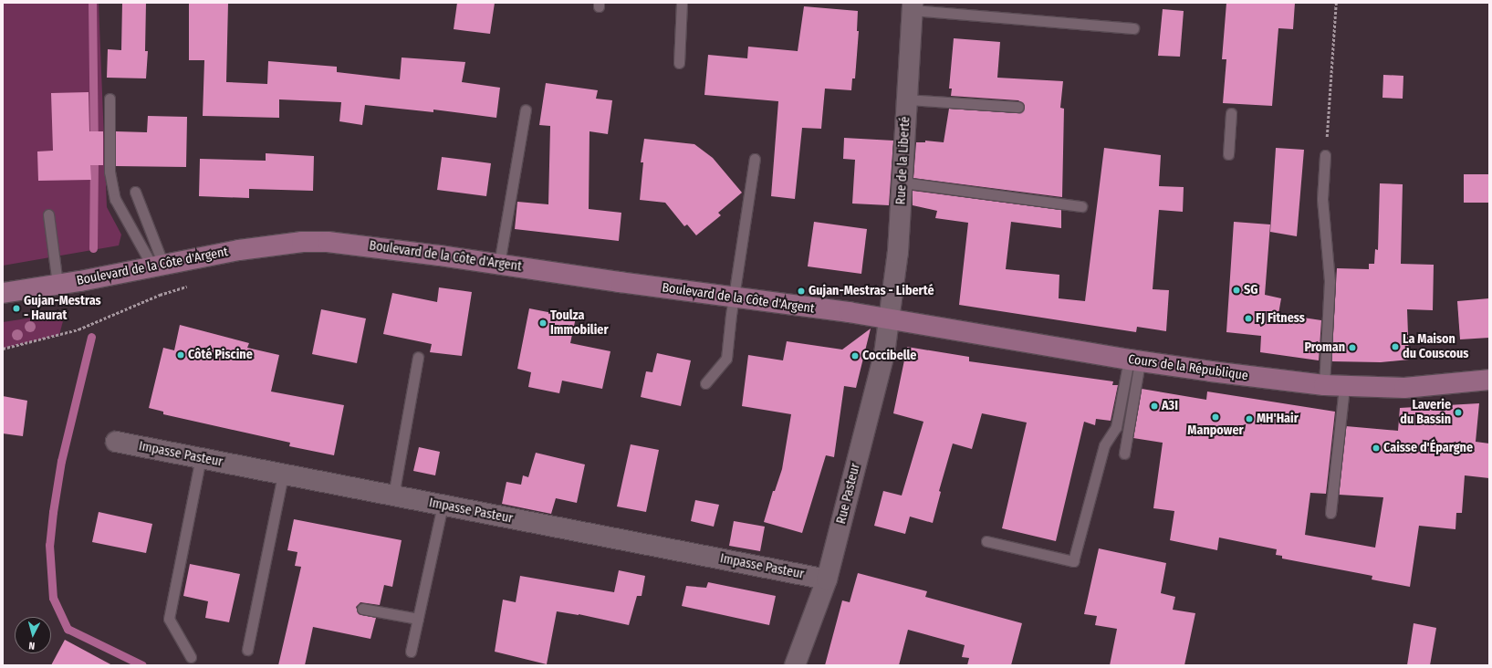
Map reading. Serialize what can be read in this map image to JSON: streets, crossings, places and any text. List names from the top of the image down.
{
  "streets": {
    "main road": ["Boulevard de la Côte d'Argent", "Cours de la République"],
    "street": ["Rue de la Liberté", "Impasse Pasteur", "Rue Pasteur"]
  },
  "crossings": [
    ["Rue de la Liberté", "Boulevard de la Côte d'Argent"],
    ["Rue de la Liberté", "Cours de la République"],
    ["Rue de la Liberté", "Rue Pasteur"],
    ["Boulevard de la Côte d'Argent", "Cours de la République"],
    ["Boulevard de la Côte d'Argent", "Rue Pasteur"],
    ["Cours de la République", "Rue Pasteur"],
    ["Impasse Pasteur", "Rue Pasteur"]
  ],
  "places": [
    "SG",
    "Gujan-Mestras - Liberté",
    "Gujan-Mestras - Haurat",
    "FJ Fitness",
    "Toulza Immobilier",
    "La Maison du Couscous",
    "Proman",
    "Côté Piscine",
    "Coccibelle",
    "A3I",
    "Laverie du Bassin",
    "Manpower",
    "MH'Hair",
    "Caisse d'Épargne"
  ],
  "north": "bottom"
}
